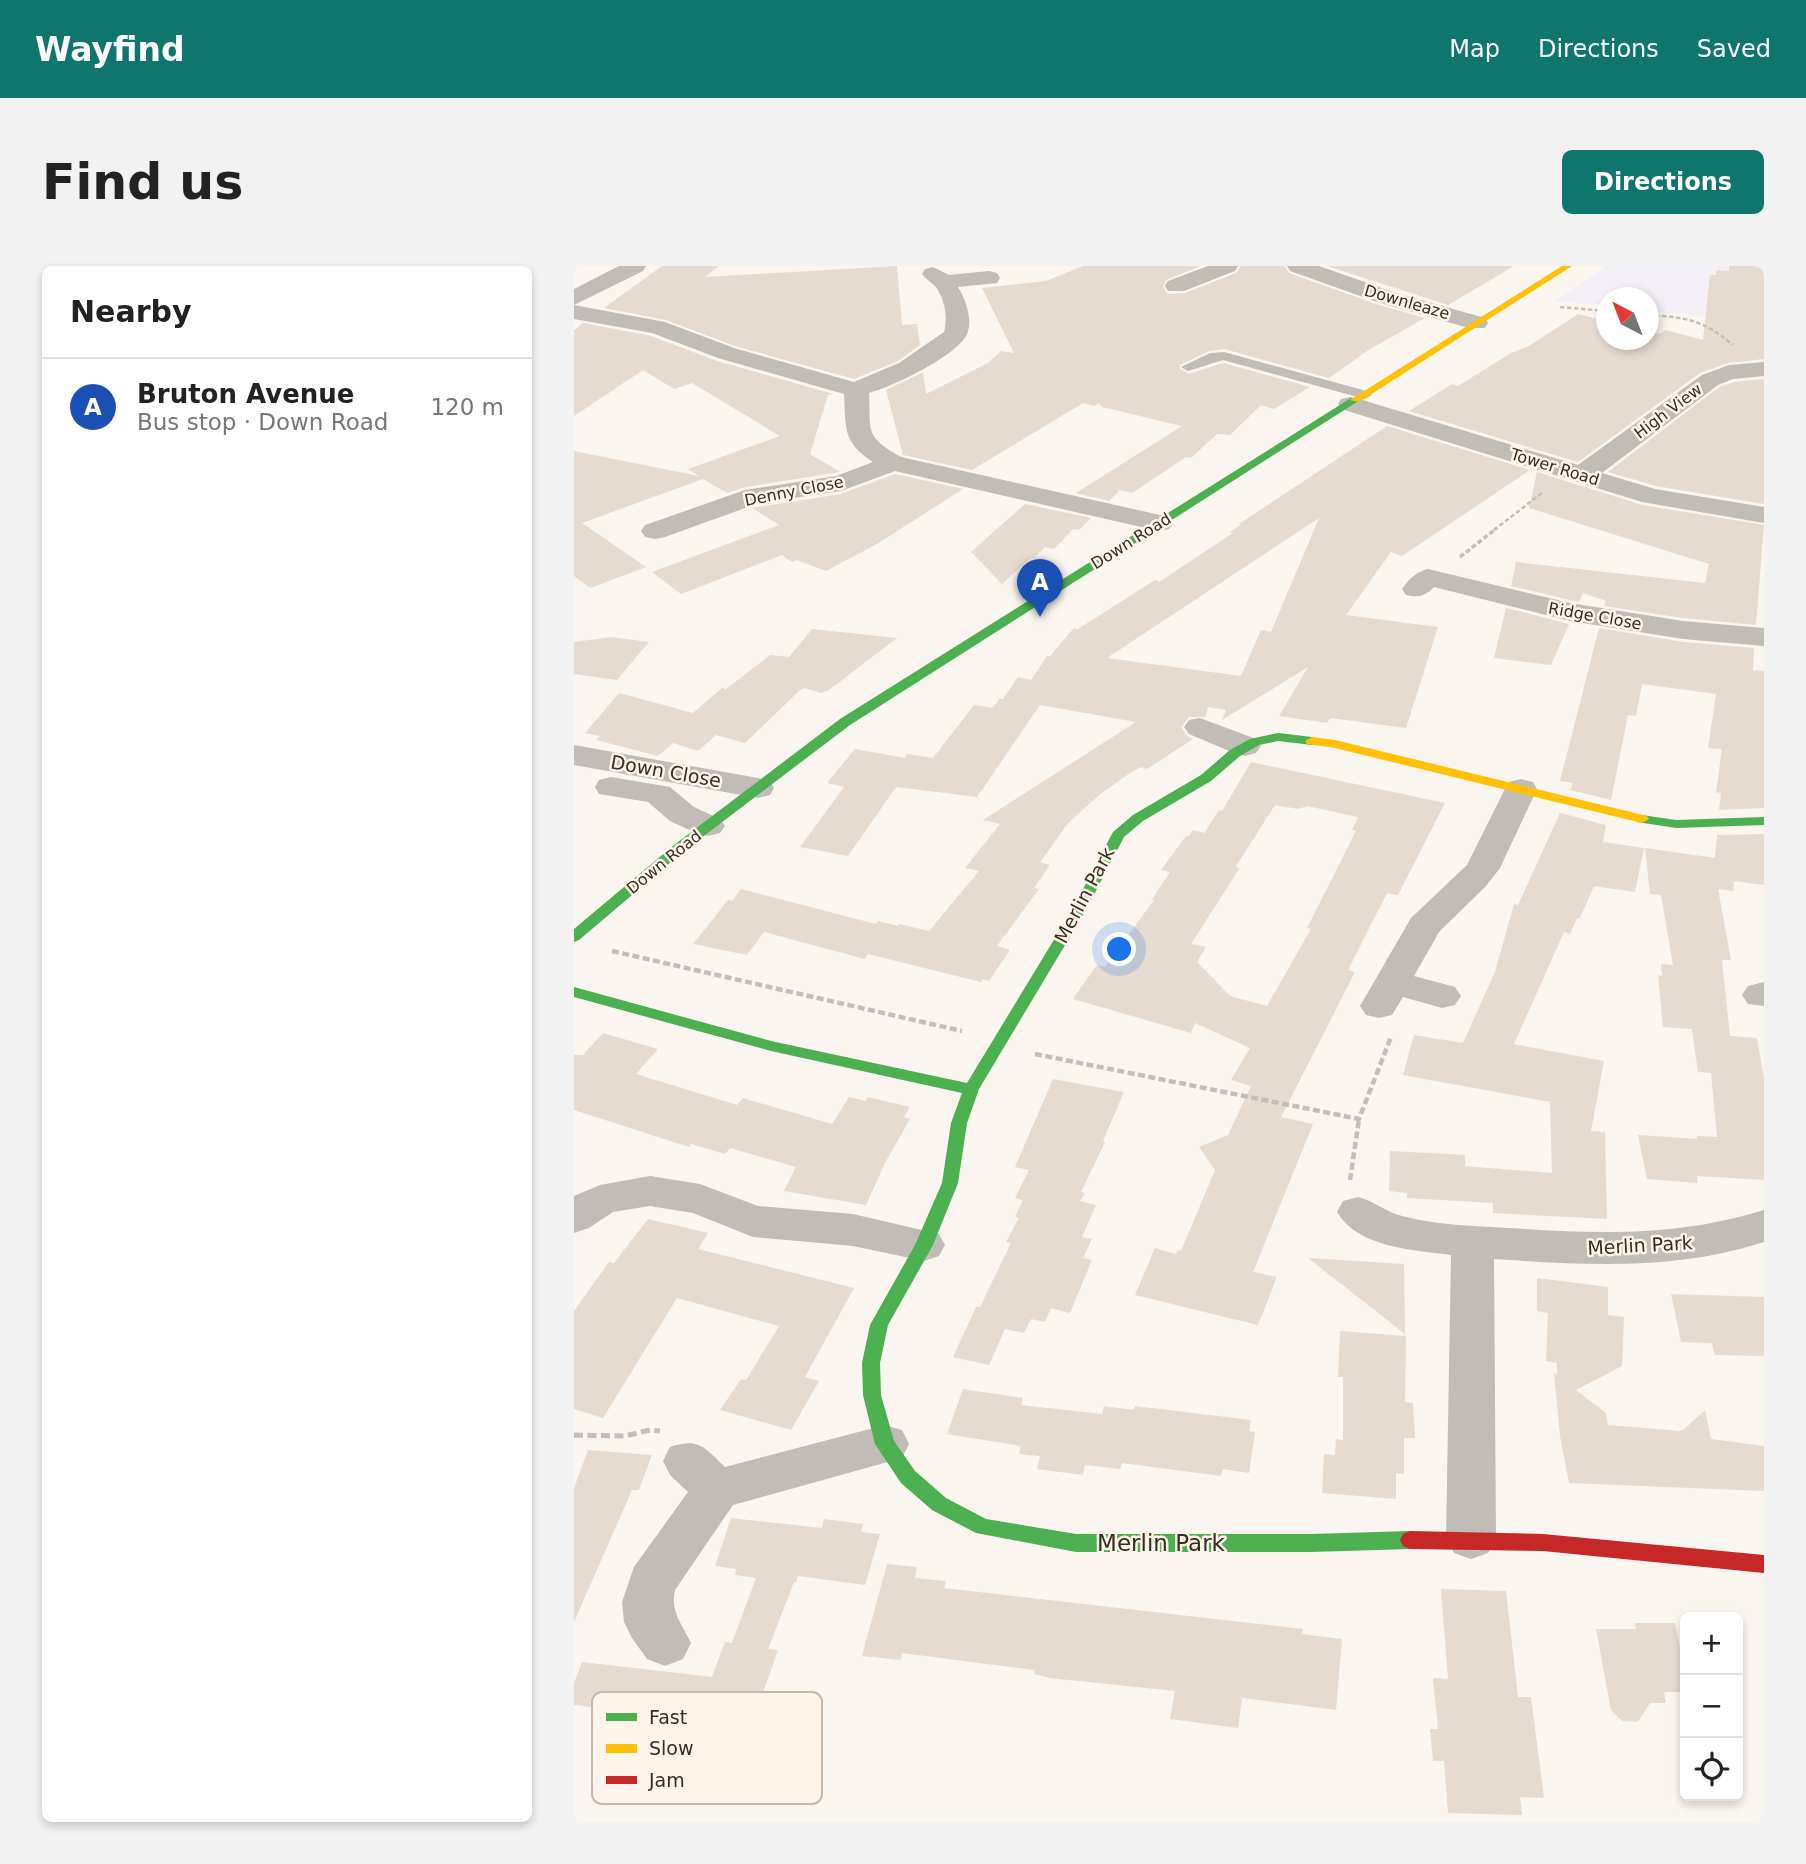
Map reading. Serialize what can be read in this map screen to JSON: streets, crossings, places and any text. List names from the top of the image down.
{
  "streets": {
    "street": [
      "Downleaze",
      "High View",
      "Tower Road",
      "Denny Close",
      "Down Road",
      "Ridge Close",
      "Down Close",
      "Merlin Park"
    ]
  },
  "crossings": [
    ["Downleaze", "Down Road"],
    ["High View", "Tower Road"],
    ["Tower Road", "Down Road"],
    ["Down Road", "Down Close"]
  ],
  "legend": ["Fast", "Slow", "Jam"],
  "north": "top left",
  "page": {
    "header": "Wayfind",
    "nav": ["Map", "Directions", "Saved"],
    "buttons": "Directions",
    "title": "Find us",
    "heading": "Nearby",
    "list": [
      {
        "mark": "A",
        "name": "Bruton Avenue",
        "note": "Bus stop · Down Road",
        "value": "120 m"
      }
    ],
    "pins": "A",
    "map_buttons": ["+", "−"]
  }
}
